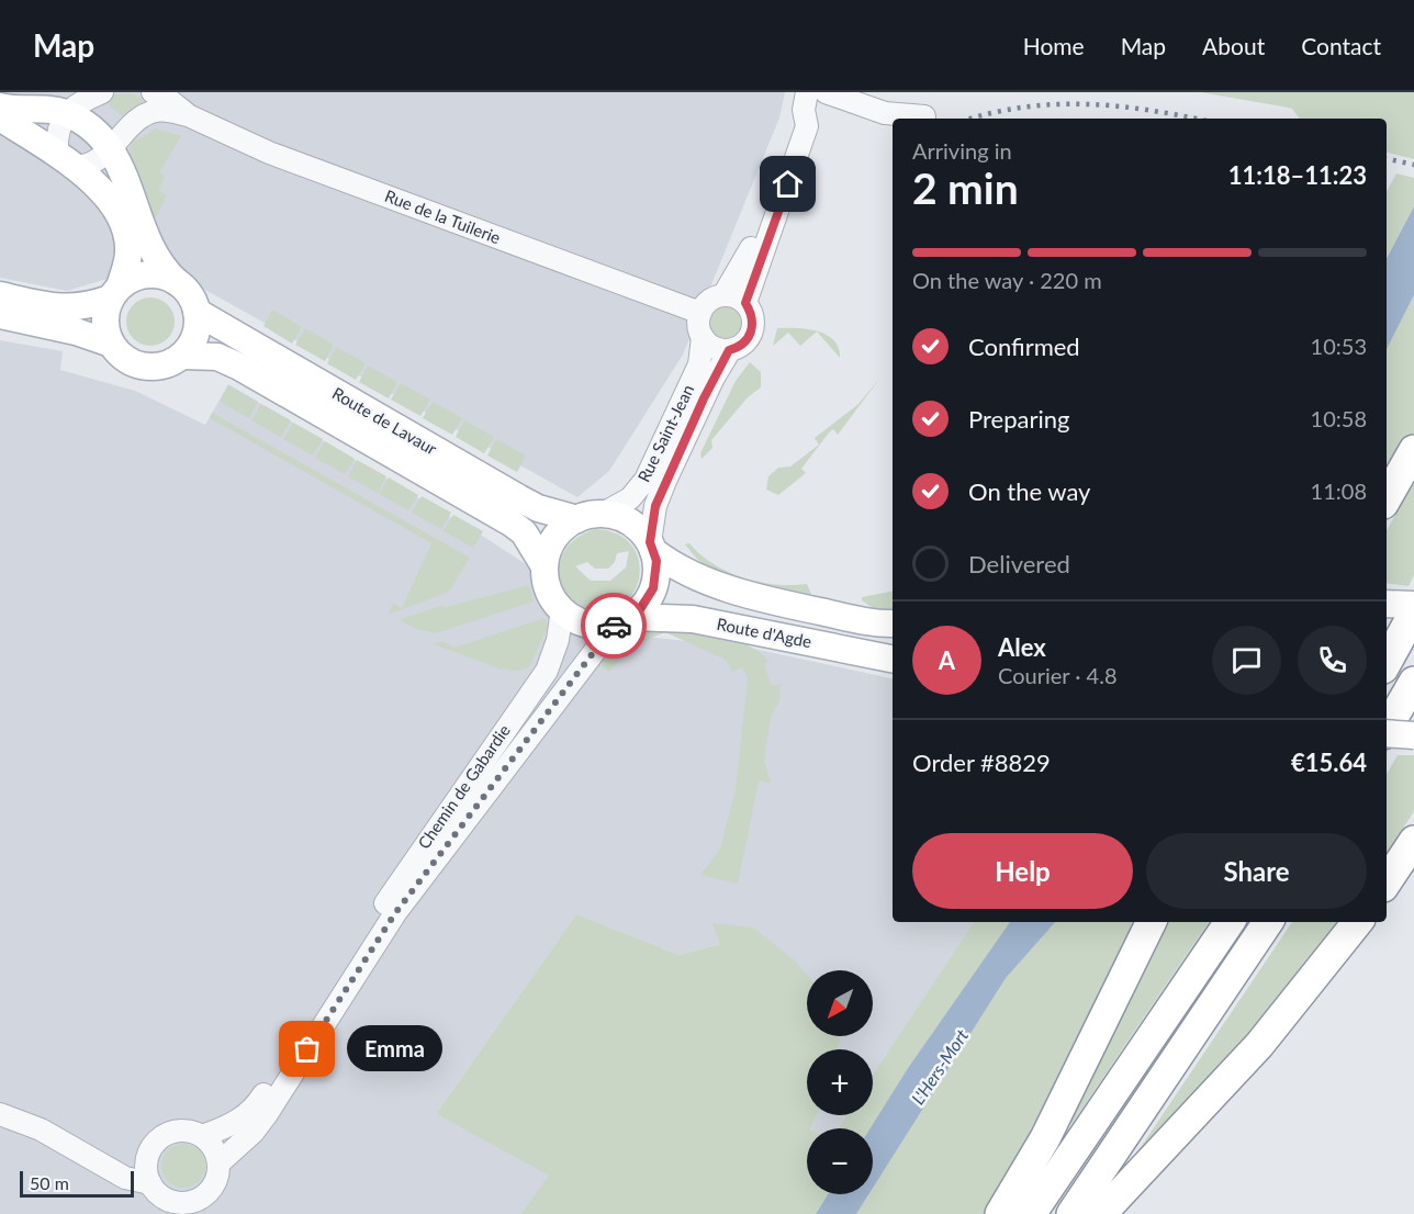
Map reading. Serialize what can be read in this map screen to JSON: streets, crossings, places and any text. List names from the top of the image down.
{
  "streets": {
    "main road": ["Route de Lavaur", "Route d'Agde"],
    "street": ["Rue de la Tuilerie", "Rue Saint-Jean", "Chemin de Gabardie"]
  },
  "crossings": [
    ["Rue de la Tuilerie", "Rue Saint-Jean"],
    ["Route de Lavaur", "Rue Saint-Jean"],
    ["Route de Lavaur", "Route d'Agde"],
    ["Route de Lavaur", "Chemin de Gabardie"],
    ["Rue Saint-Jean", "Route d'Agde"],
    ["Rue Saint-Jean", "Chemin de Gabardie"],
    ["Route d'Agde", "Chemin de Gabardie"]
  ],
  "water": ["L'Hers-Mort"],
  "places": ["Emma"],
  "scale_bar": "50 m",
  "north": "bottom left",
  "page": {
    "header": "Map",
    "nav": [
      "Home",
      "Map",
      "About",
      "Contact"
    ],
    "heading": ["2 min", "Arriving in", "11:18–11:23"],
    "panel": [
      "Alex",
      "Courier · 4.8",
      "Order #8829",
      "€15.64"
    ],
    "bar": "On the way · 220 m",
    "list": [
      ["Confirmed", "10:53"],
      ["Preparing", "10:58"],
      ["On the way", "11:08"],
      "Delivered"
    ],
    "round": "A",
    "buttons": ["Help", "Share"],
    "map_buttons": ["+", "−"],
    "bubble": "Emma",
    "scale": "50 m"
  }
}
